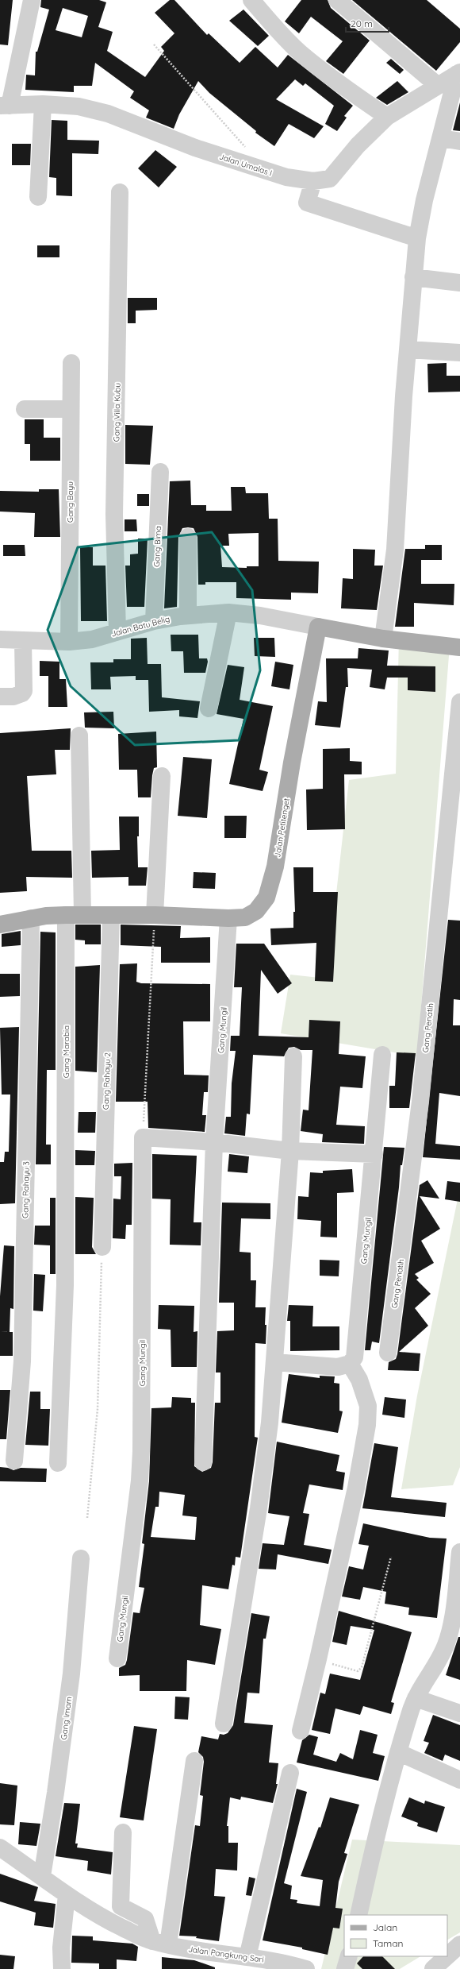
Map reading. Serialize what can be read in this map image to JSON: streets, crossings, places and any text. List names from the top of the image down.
{
  "streets": {
    "main road": ["Jalan Petitenget"],
    "street": [
      "Jalan Umalas I",
      "Gang Villa Kubu",
      "Gang Bayu",
      "Gang Bima",
      "Jalan Batu Belig",
      "Gang Penatih",
      "Gang Mungil",
      "Gang Marabia",
      "Gang Rahayu 2",
      "Gang Rahayu 3",
      "Gang Imam",
      "Jalan Pangkung Sari"
    ]
  },
  "crossings": [
    ["Gang Villa Kubu", "Jalan Batu Belig"],
    ["Gang Bayu", "Jalan Batu Belig"],
    ["Gang Bima", "Jalan Batu Belig"],
    ["Jalan Batu Belig", "Jalan Petitenget"],
    ["Jalan Petitenget", "Gang Mungil"],
    ["Jalan Petitenget", "Gang Marabia"],
    ["Jalan Petitenget", "Gang Rahayu 2"],
    ["Jalan Petitenget", "Gang Rahayu 3"],
    ["Gang Imam", "Jalan Pangkung Sari"]
  ],
  "legend": ["Jalan", "Taman"],
  "scale_bar": "20 m"
}
